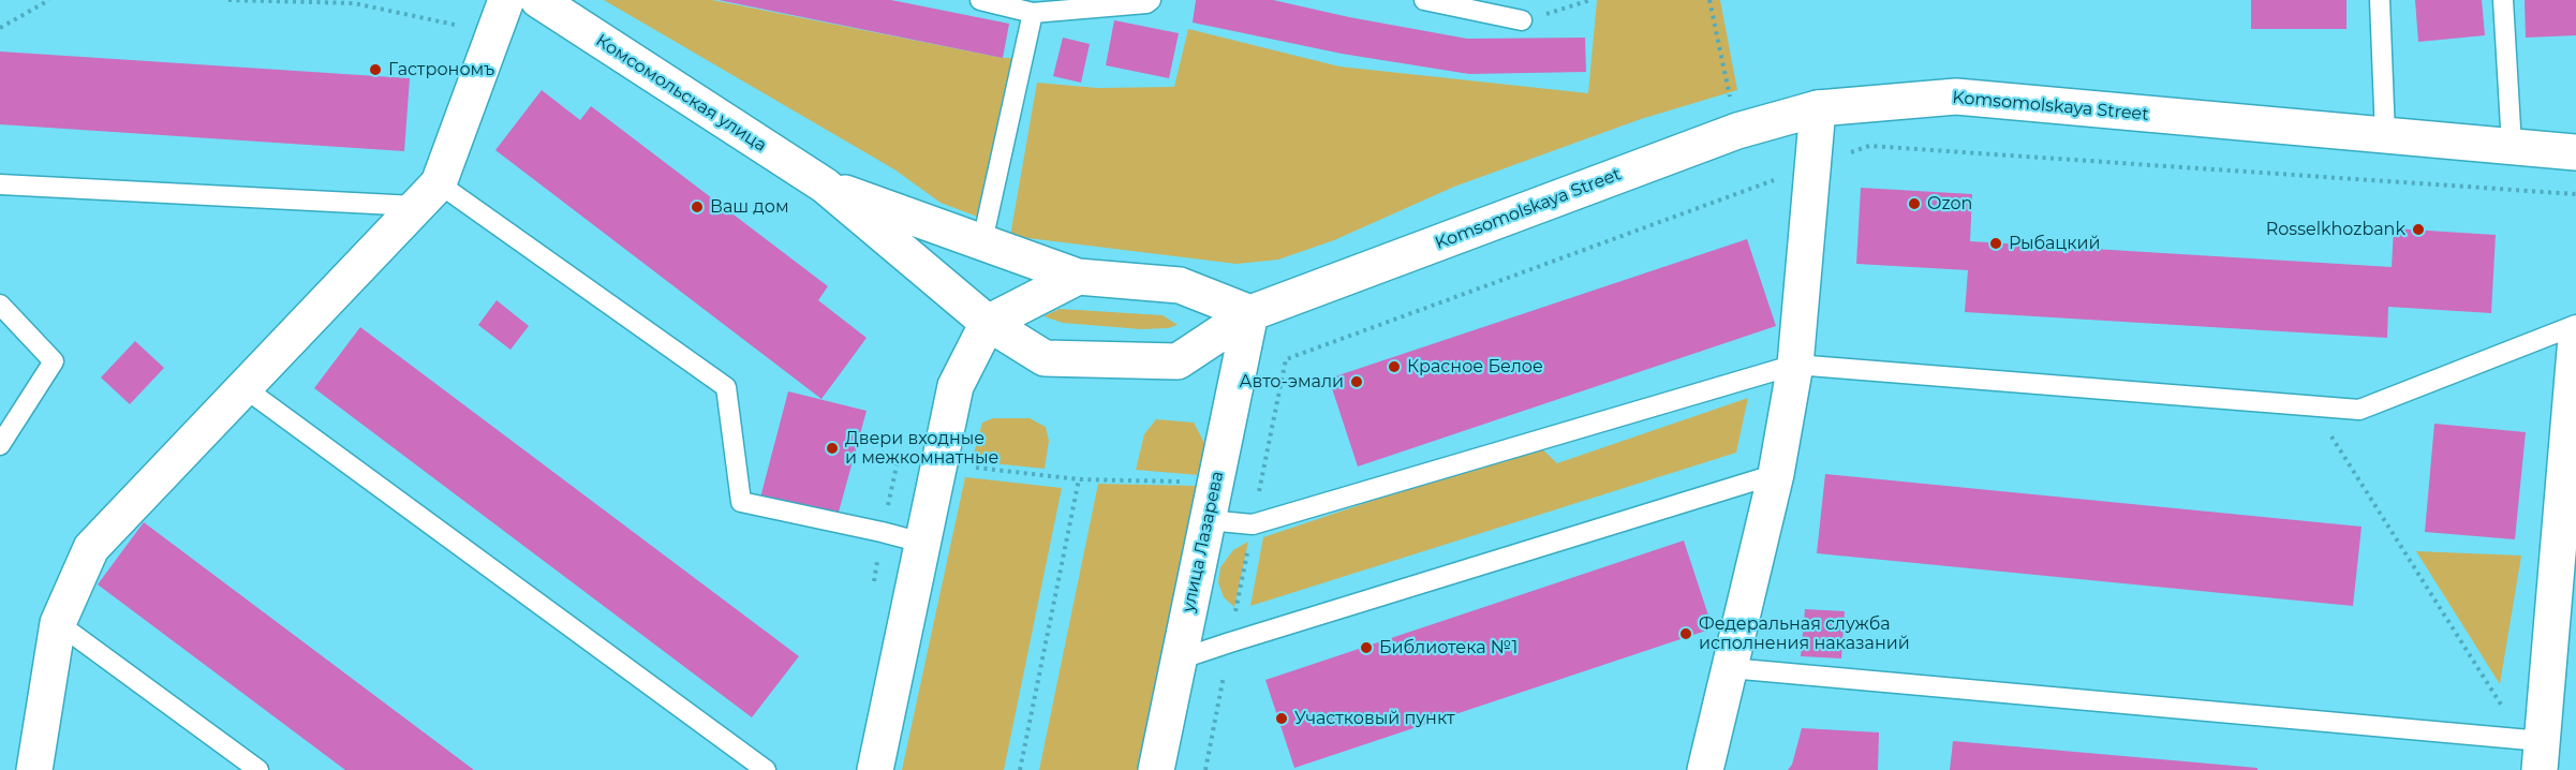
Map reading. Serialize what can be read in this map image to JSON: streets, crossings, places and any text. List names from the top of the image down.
{
  "streets": {
    "main road": ["Комсомольская улица", "Komsomolskaya Street", "улица Лазарева"]
  },
  "crossings": [
    ["Комсомольская улица", "Komsomolskaya Street"],
    ["Комсомольская улица", "улица Лазарева"],
    ["Komsomolskaya Street", "улица Лазарева"]
  ],
  "places": [
    "Гастрономъ",
    "Ozon",
    "Ваш дом",
    "Rosselkhozbank",
    "Рыбацкий",
    "Красное Белое",
    "Авто-эмали",
    "Двери входные и межкомнатные",
    "Федеральная служба исполнения наказаний",
    "Библиотека №1",
    "Участковый пункт"
  ]
}
